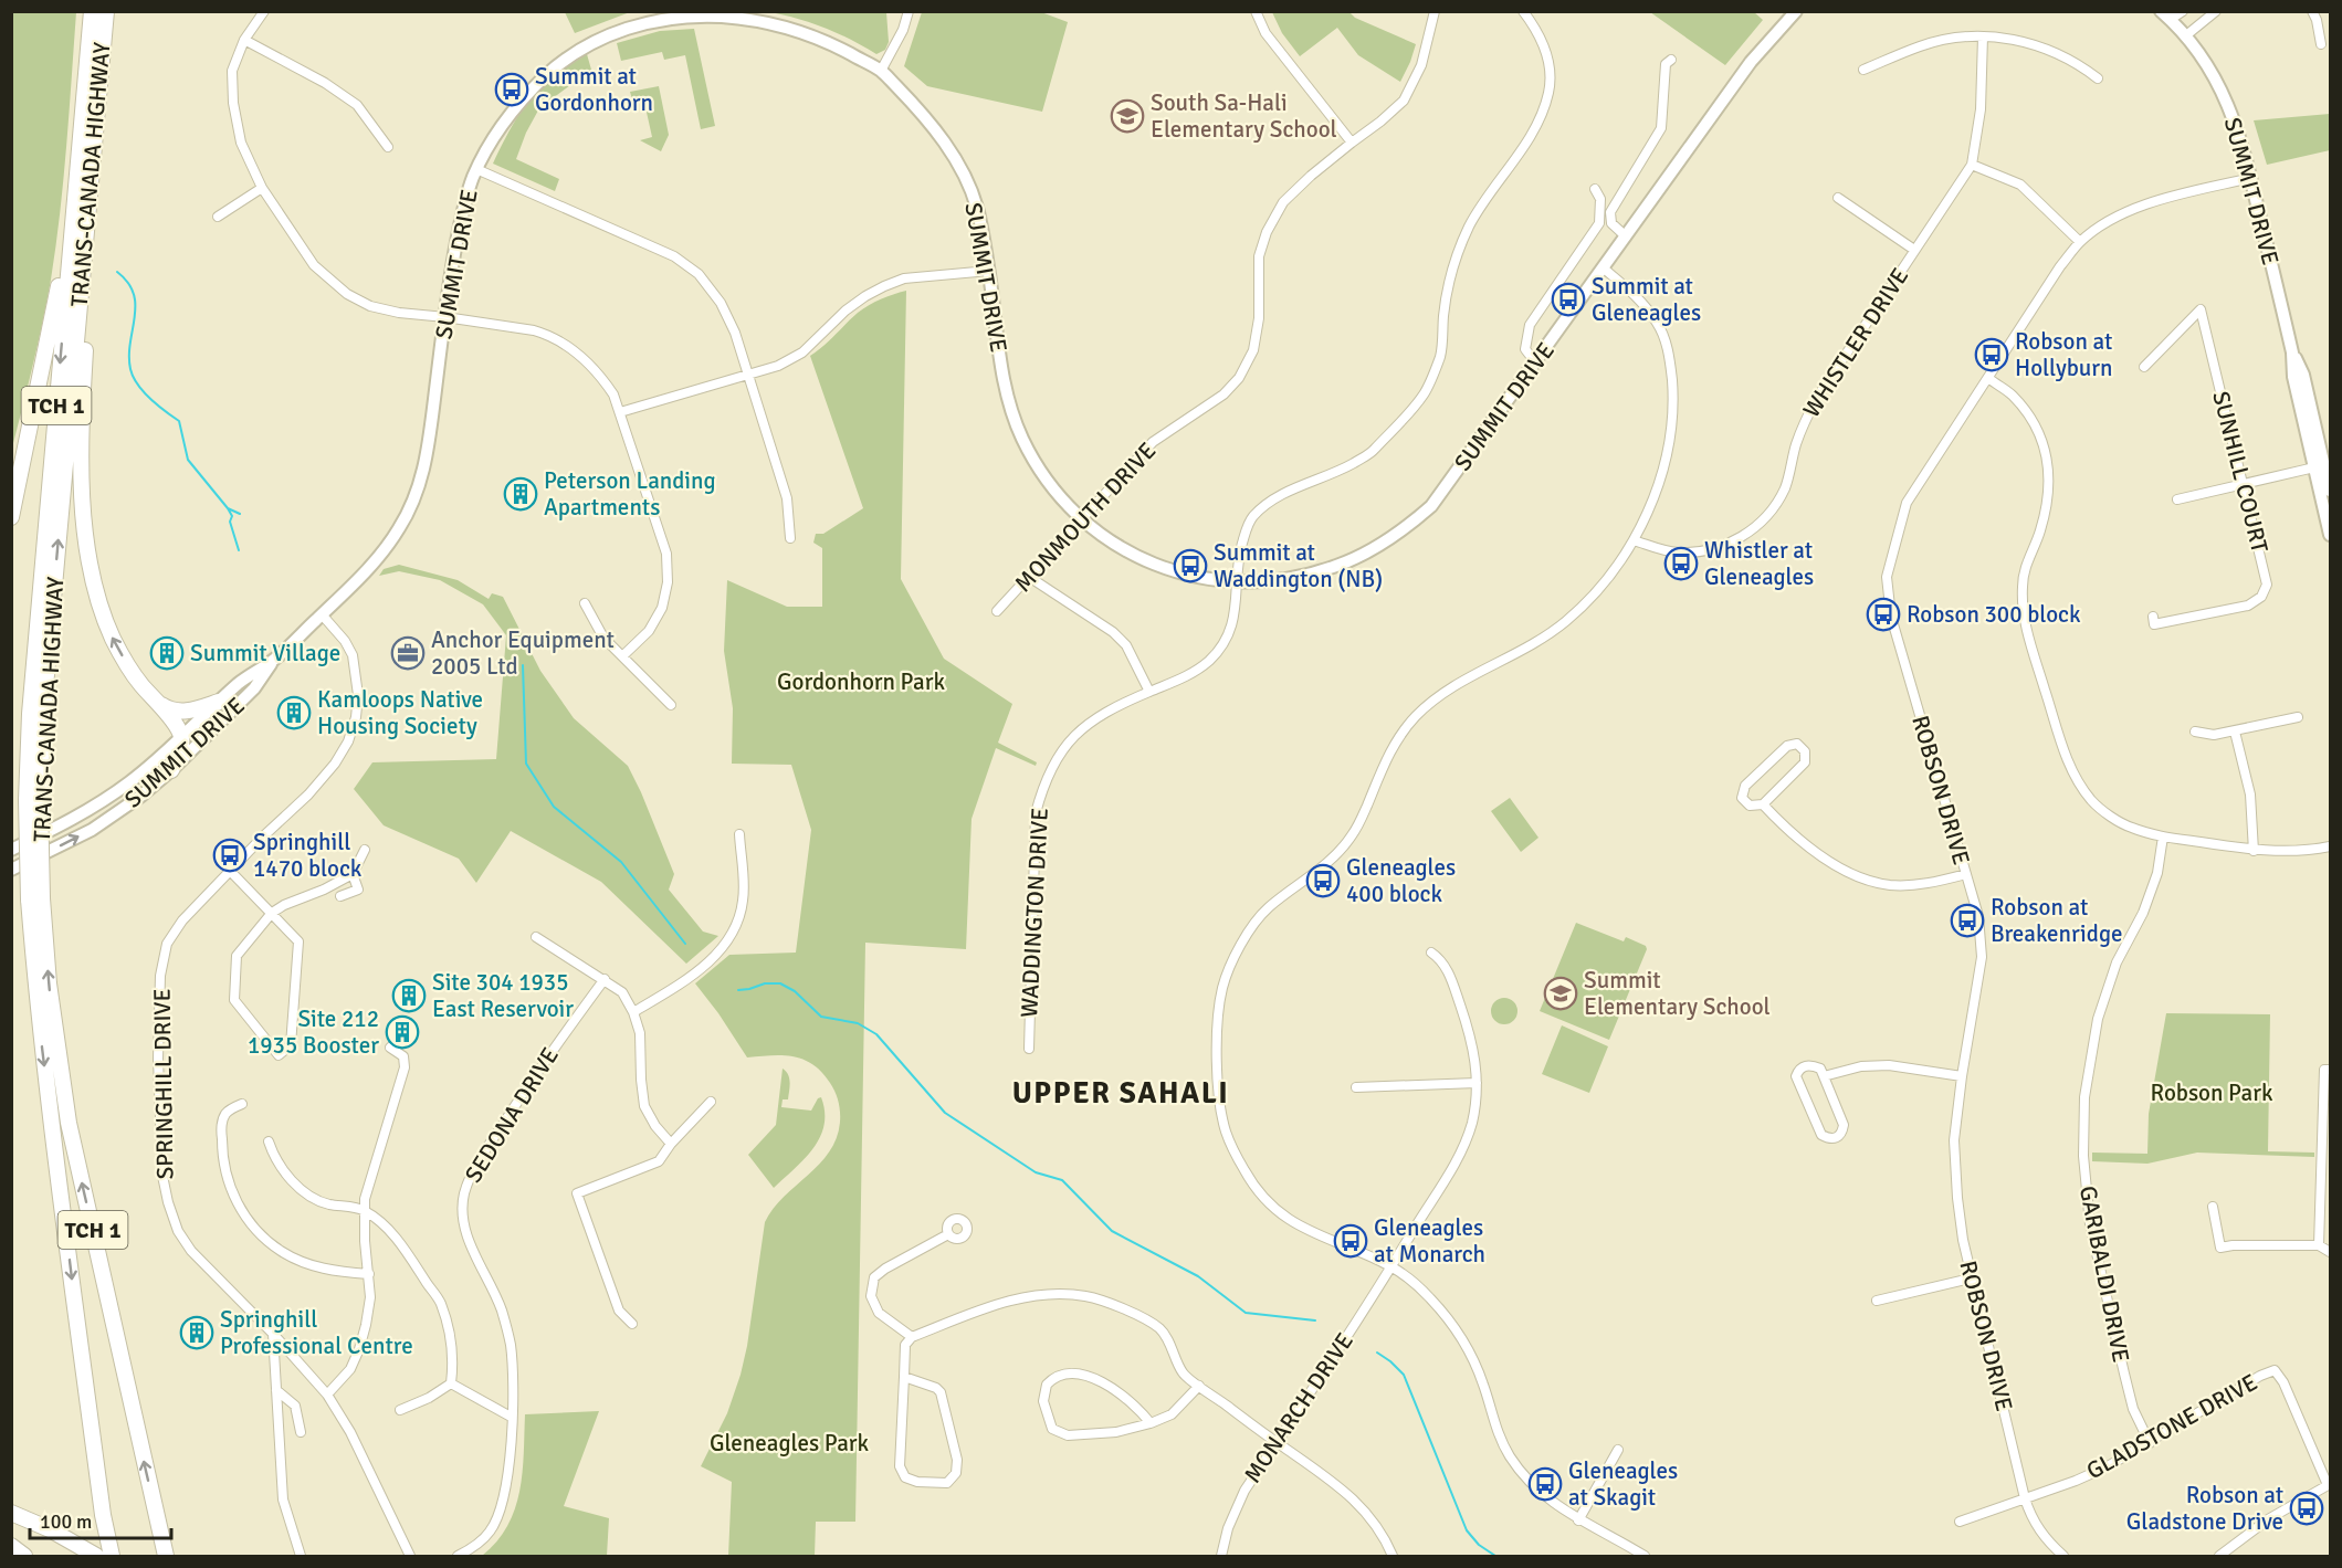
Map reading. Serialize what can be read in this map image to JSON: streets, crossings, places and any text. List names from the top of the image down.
{
  "streets": {
    "highway": ["TRANS-CANADA HIGHWAY", "TCH 1"],
    "main road": ["SUMMIT DRIVE"],
    "street": [
      "WHISTLER DRIVE",
      "SUNHILL COURT",
      "MONMOUTH DRIVE",
      "ROBSON DRIVE",
      "WADDINGTON DRIVE",
      "SPRINGHILL DRIVE",
      "SEDONA DRIVE",
      "GARIBALDI DRIVE",
      "MONARCH DRIVE",
      "GLADSTONE DRIVE"
    ]
  },
  "crossings": [
    ["SUMMIT DRIVE", "MONMOUTH DRIVE"],
    ["SUMMIT DRIVE", "ROBSON DRIVE"],
    ["SUMMIT DRIVE", "WADDINGTON DRIVE"],
    ["SUMMIT DRIVE", "SPRINGHILL DRIVE"],
    ["ROBSON DRIVE", "GLADSTONE DRIVE"],
    ["GARIBALDI DRIVE", "GLADSTONE DRIVE"]
  ],
  "districts": ["UPPER SAHALI"],
  "parks": ["Gordonhorn Park", "Robson Park", "Gleneagles Park"],
  "places": {
    "bus stop": [
      "Summit at Gordonhorn",
      "Summit at Gleneagles",
      "Robson at Hollyburn",
      "Whistler at Gleneagles",
      "Summit at Waddington (NB)",
      "Robson 300 block",
      "Springhill 1470 block",
      "Gleneagles 400 block",
      "Robson at Breakenridge",
      "Gleneagles at Monarch",
      "Gleneagles at Skagit",
      "Robson at Gladstone Drive"
    ],
    "school or university": ["South Sa-Hali Elementary School", "Summit Elementary School"],
    "building": [
      "Peterson Landing Apartments",
      "Summit Village",
      "Kamloops Native Housing Society",
      "Site 304 1935 East Reservoir",
      "Site 212 1935 Booster",
      "Springhill Professional Centre"
    ],
    "office": ["Anchor Equipment 2005 Ltd"]
  },
  "scale_bar": "100 m"
}
